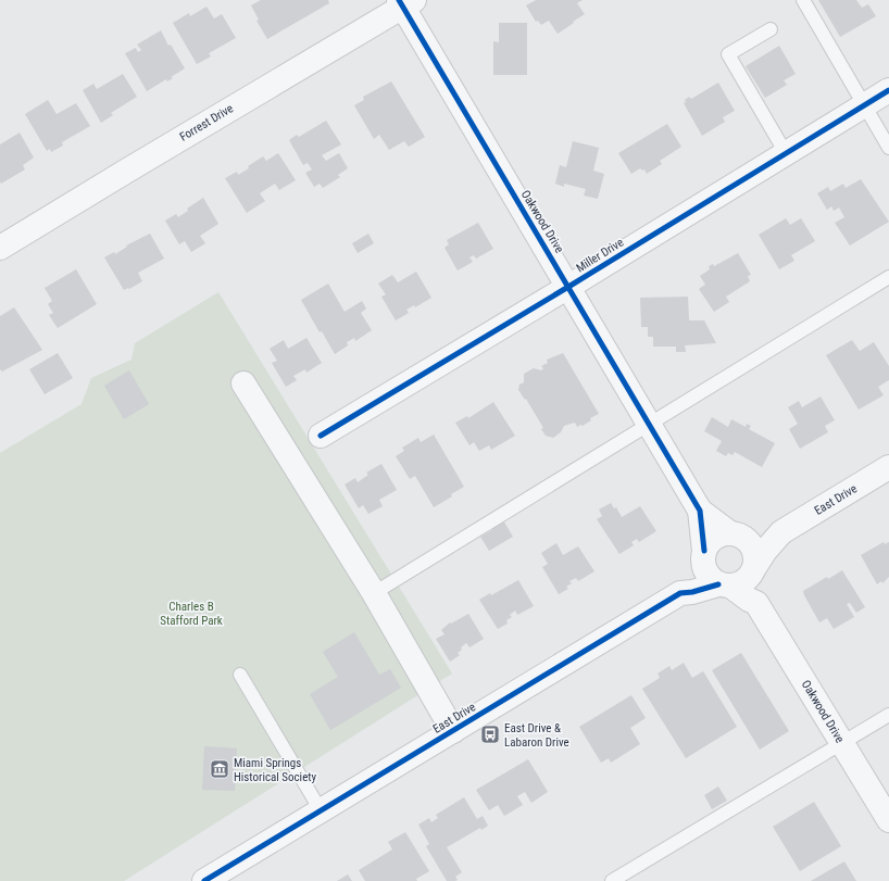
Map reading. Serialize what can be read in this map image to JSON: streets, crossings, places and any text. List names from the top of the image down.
{
  "streets": {
    "street": [
      "Forrest Drive",
      "Oakwood Drive",
      "Miller Drive",
      "East Drive"
    ]
  },
  "crossings": [
    ["Forrest Drive", "Oakwood Drive"],
    ["Oakwood Drive", "Miller Drive"],
    ["Oakwood Drive", "East Drive"]
  ],
  "parks": ["Charles B Stafford Park"],
  "places": {
    "bus stop": ["East Drive & Labaron Drive"],
    "museum": ["Miami Springs Historical Society"]
  }
}
